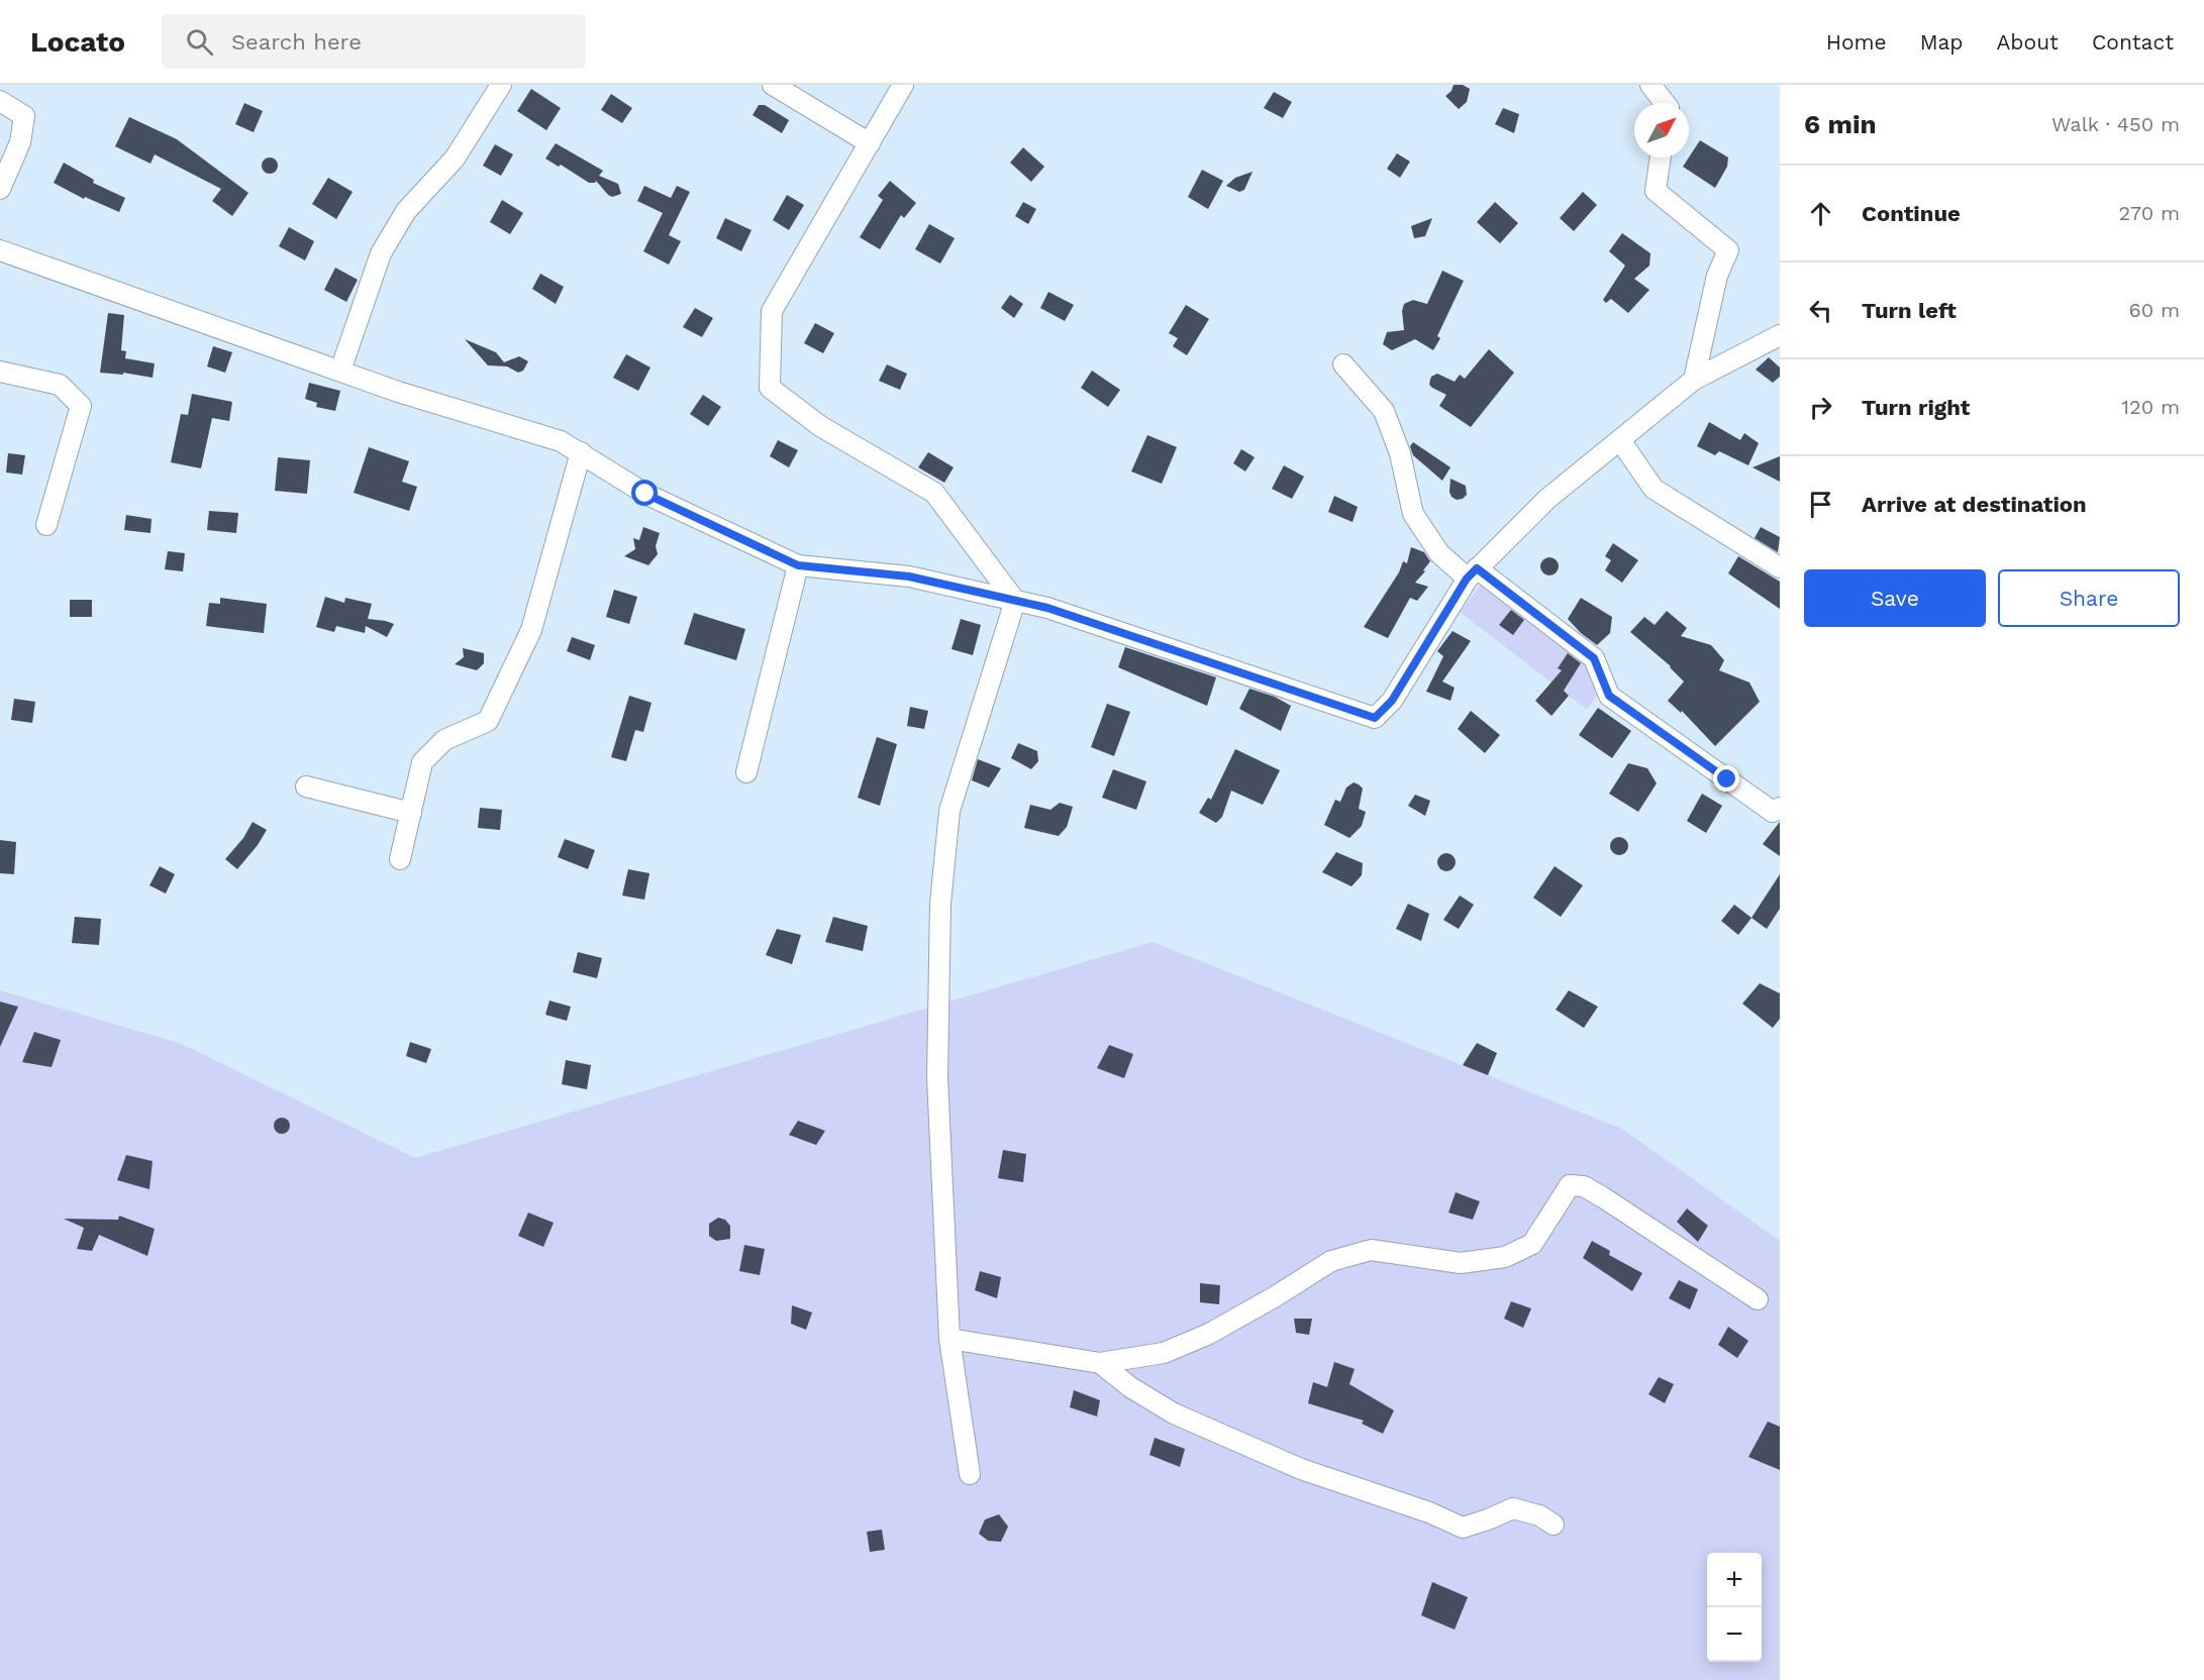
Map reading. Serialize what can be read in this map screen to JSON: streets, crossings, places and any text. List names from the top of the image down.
{
  "north": "top right",
  "page": {
    "header": "Locato",
    "search": "Search here",
    "nav": [
      "Home",
      "Map",
      "About",
      "Contact"
    ],
    "heading": ["6 min", "Walk · 450 m"],
    "list": [
      ["Continue", "270 m"],
      ["Turn left", "60 m"],
      ["Turn right", "120 m"],
      "Arrive at destination"
    ],
    "buttons": ["Save", "Share"],
    "map_buttons": ["+", "−"]
  }
}
